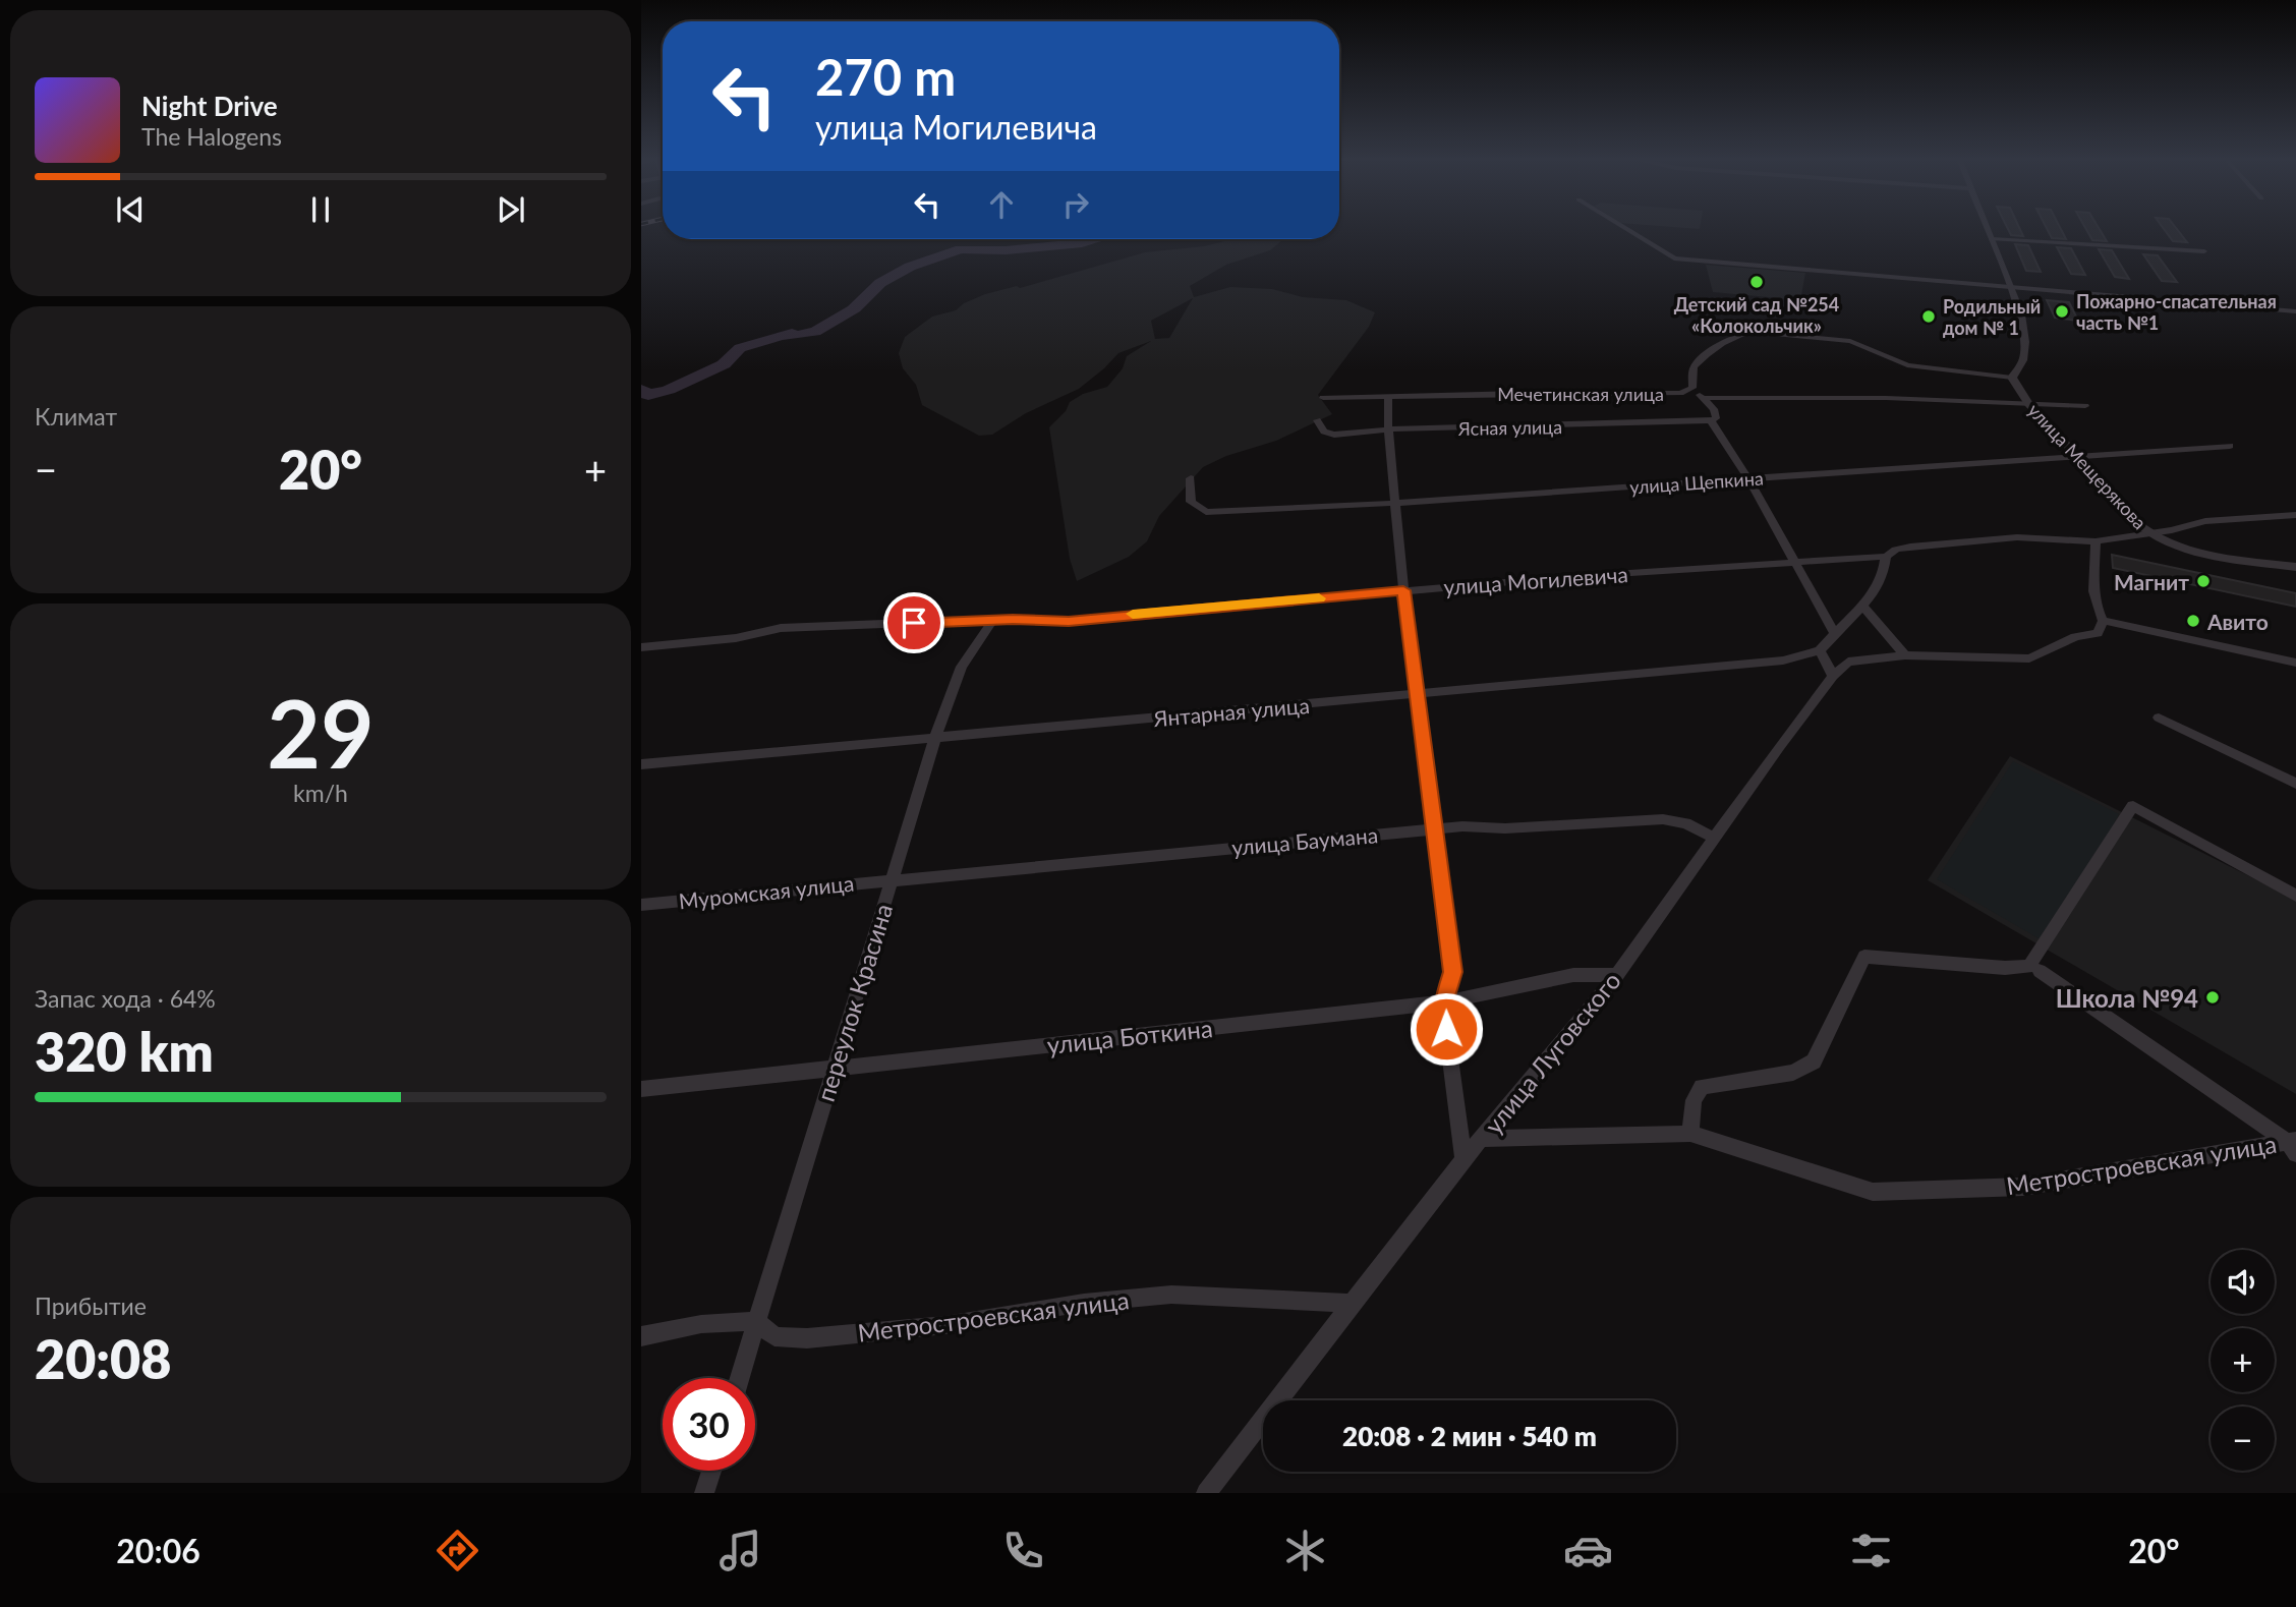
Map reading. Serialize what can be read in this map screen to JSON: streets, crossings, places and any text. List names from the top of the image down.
{
  "streets": {
    "street": [
      "Мечетинская улица",
      "Ясная улица",
      "улица Мещерякова",
      "улица Щепкина",
      "улица Могилевича",
      "Янтарная улица",
      "улица Баумана",
      "Муромская улица",
      "переулок Красина",
      "улица Боткина",
      "улица Луговского",
      "Метростроевская улица"
    ]
  },
  "crossings": [
    ["Мечетинская улица", "улица Мещерякова"],
    ["улица Мещерякова", "улица Щепкина"],
    ["улица Мещерякова", "улица Могилевича"],
    ["улица Могилевича", "переулок Красина"],
    ["Янтарная улица", "переулок Красина"],
    ["улица Баумана", "Муромская улица"],
    ["улица Баумана", "переулок Красина"],
    ["улица Баумана", "улица Луговского"],
    ["Муромская улица", "переулок Красина"],
    ["переулок Красина", "улица Боткина"],
    ["переулок Красина", "Метростроевская улица"],
    ["улица Боткина", "улица Луговского"],
    ["улица Луговского", "Метростроевская улица"]
  ],
  "places": [
    "Детский сад №254 «Колокольчик»",
    "Пожарно-спасательная часть №1",
    "Родильный дом № 1",
    "Магнит",
    "Авито",
    "Школа №94"
  ],
  "page": {
    "turn": ["270 m", "улица Могилевича"],
    "song": ["Night Drive", "The Halogens"],
    "tile": [
      "Климат",
      ["29", "km/h"],
      ["Запас хода · 64%", "320 km"],
      ["Прибытие", "20:08"]
    ],
    "heat": ["−", "20°", "+"],
    "map_buttons": ["+", "−"],
    "limit": "30",
    "trip": "20:08 · 2 мин · 540 m",
    "tabs": ["20:06", "20°"]
  }
}
